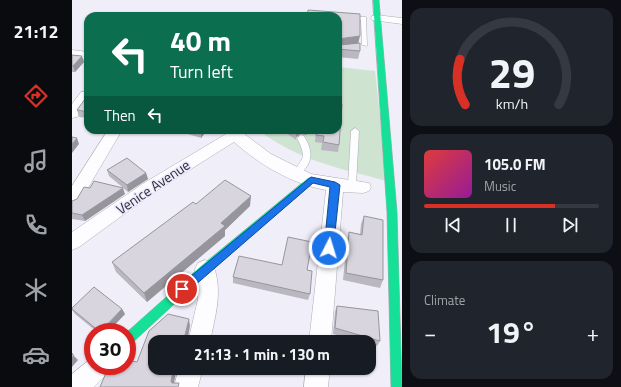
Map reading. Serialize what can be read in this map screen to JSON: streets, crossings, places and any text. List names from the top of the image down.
{
  "streets": {
    "street": ["Venice Avenue"]
  },
  "page": {
    "tabs": "21:12",
    "turn": ["40 m", "Turn left"],
    "then": "Then",
    "song": ["105.0 FM", "Music"],
    "tile": "Climate",
    "heat": ["−", "19°", "+"],
    "limit": "30",
    "trip": "21:13 · 1 min · 130 m",
    "gauge": ["29", "km/h"]
  }
}
